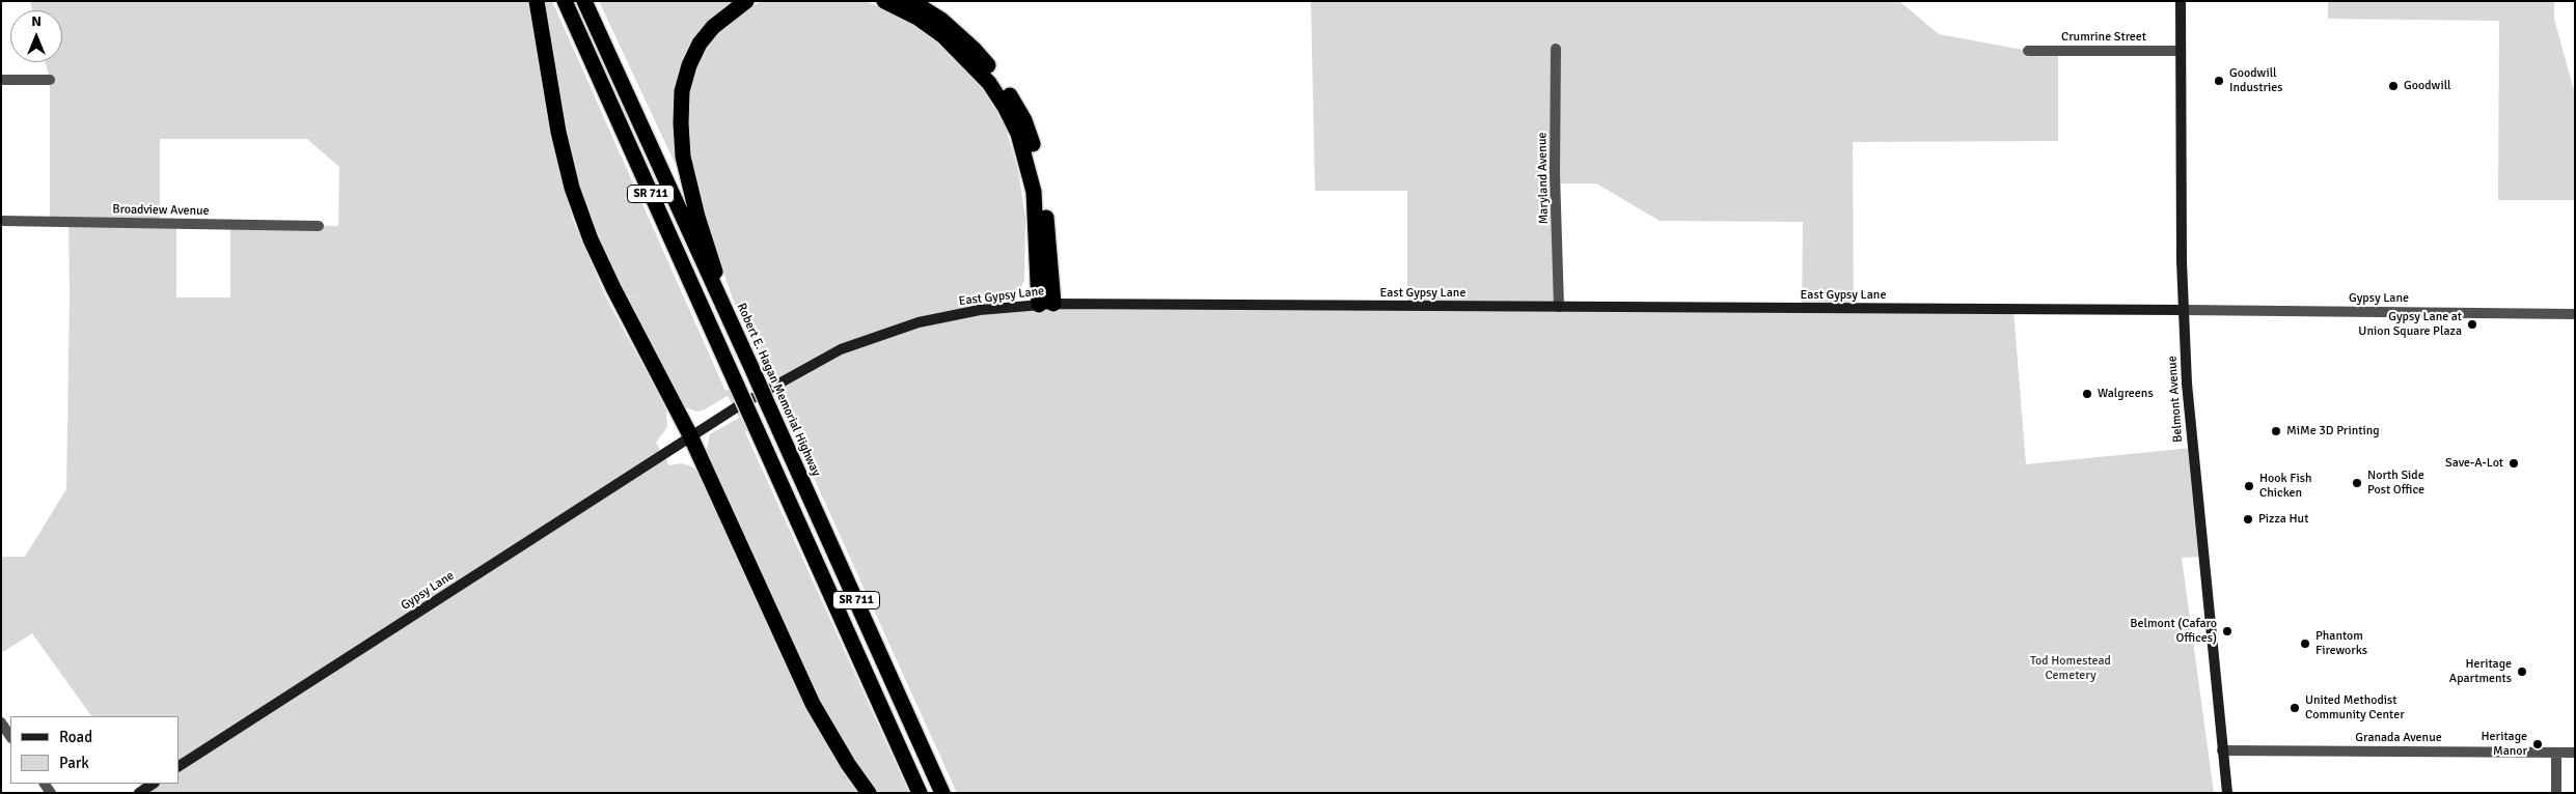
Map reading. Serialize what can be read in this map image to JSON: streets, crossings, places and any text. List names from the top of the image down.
{
  "streets": {
    "highway": ["SR 711", "Robert E. Hagan Memorial Highway"],
    "main road": ["East Gypsy Lane", "Gypsy Lane", "Belmont Avenue"],
    "street": [
      "Crumrine Street",
      "Maryland Avenue",
      "Broadview Avenue",
      "Granada Avenue"
    ]
  },
  "crossings": [
    ["Crumrine Street", "Belmont Avenue"],
    ["Maryland Avenue", "East Gypsy Lane"],
    ["East Gypsy Lane", "Gypsy Lane"],
    ["East Gypsy Lane", "Belmont Avenue"],
    ["Gypsy Lane", "Belmont Avenue"],
    ["Belmont Avenue", "Granada Avenue"]
  ],
  "parks": ["Tod Homestead Cemetery"],
  "places": [
    "Goodwill Industries",
    "Goodwill",
    "Gypsy Lane at Union Square Plaza",
    "Walgreens",
    "MiMe 3D Printing",
    "Save-A-Lot",
    "North Side Post Office",
    "Hook Fish Chicken",
    "Pizza Hut",
    "Belmont (Cafaro Offices)",
    "Phantom Fireworks",
    "Heritage Apartments",
    "United Methodist Community Center",
    "Heritage Manor"
  ],
  "legend": ["Road", "Park"],
  "north": "top"
}
